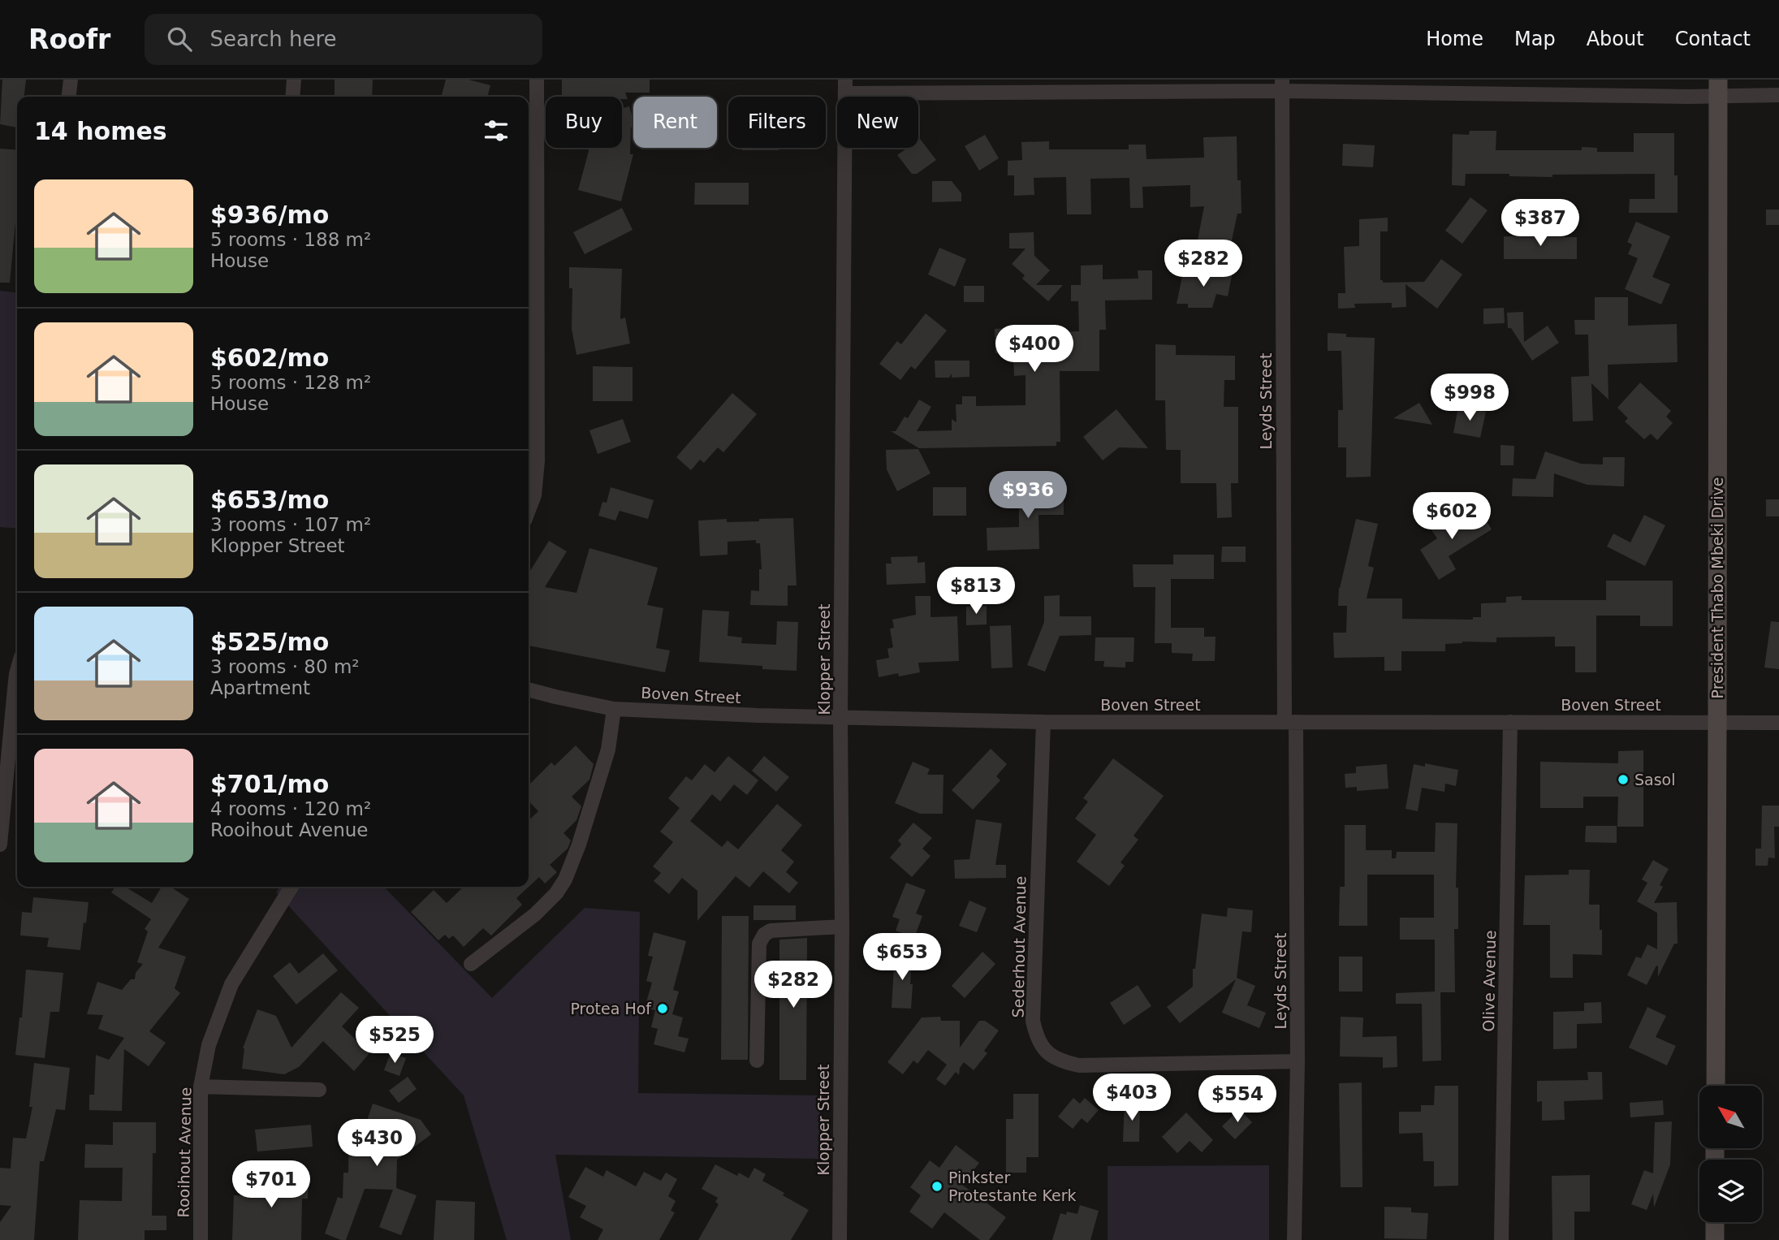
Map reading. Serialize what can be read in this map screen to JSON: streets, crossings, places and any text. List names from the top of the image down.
{
  "streets": {
    "street": [
      "Leyds Street",
      "President Thabo Mbeki Drive",
      "Klopper Street",
      "Boven Street",
      "Sederhout Avenue",
      "Olive Avenue",
      "Rooihout Avenue"
    ]
  },
  "crossings": [
    ["Leyds Street", "Boven Street"],
    ["Leyds Street", "Sederhout Avenue"],
    ["President Thabo Mbeki Drive", "Boven Street"],
    ["Klopper Street", "Boven Street"],
    ["Boven Street", "Sederhout Avenue"],
    ["Boven Street", "Olive Avenue"]
  ],
  "places": ["Sasol", "Protea Hof", "Pinkster Protestante Kerk"],
  "north": "top left",
  "page": {
    "header": "Roofr",
    "search": "Search here",
    "nav": [
      "Home",
      "Map",
      "About",
      "Contact"
    ],
    "chip": [
      "Buy",
      "Rent",
      "Filters",
      "New"
    ],
    "heading": "14 homes",
    "list": [
      {
        "name": "$936/mo",
        "note": "5 rooms · 188 m² · House"
      },
      {
        "name": "$602/mo",
        "note": "5 rooms · 128 m² · House"
      },
      {
        "name": "$653/mo",
        "note": "3 rooms · 107 m² · Klopper Street"
      },
      {
        "name": "$525/mo",
        "note": "3 rooms · 80 m² · Apartment"
      },
      {
        "name": "$701/mo",
        "note": "4 rooms · 120 m² · Rooihout Avenue"
      }
    ],
    "price": [
      "$387",
      "$282",
      "$400",
      "$998",
      "$936",
      "$602",
      "$813",
      "$653",
      "$282",
      "$525",
      "$403",
      "$554",
      "$430",
      "$701"
    ]
  }
}
